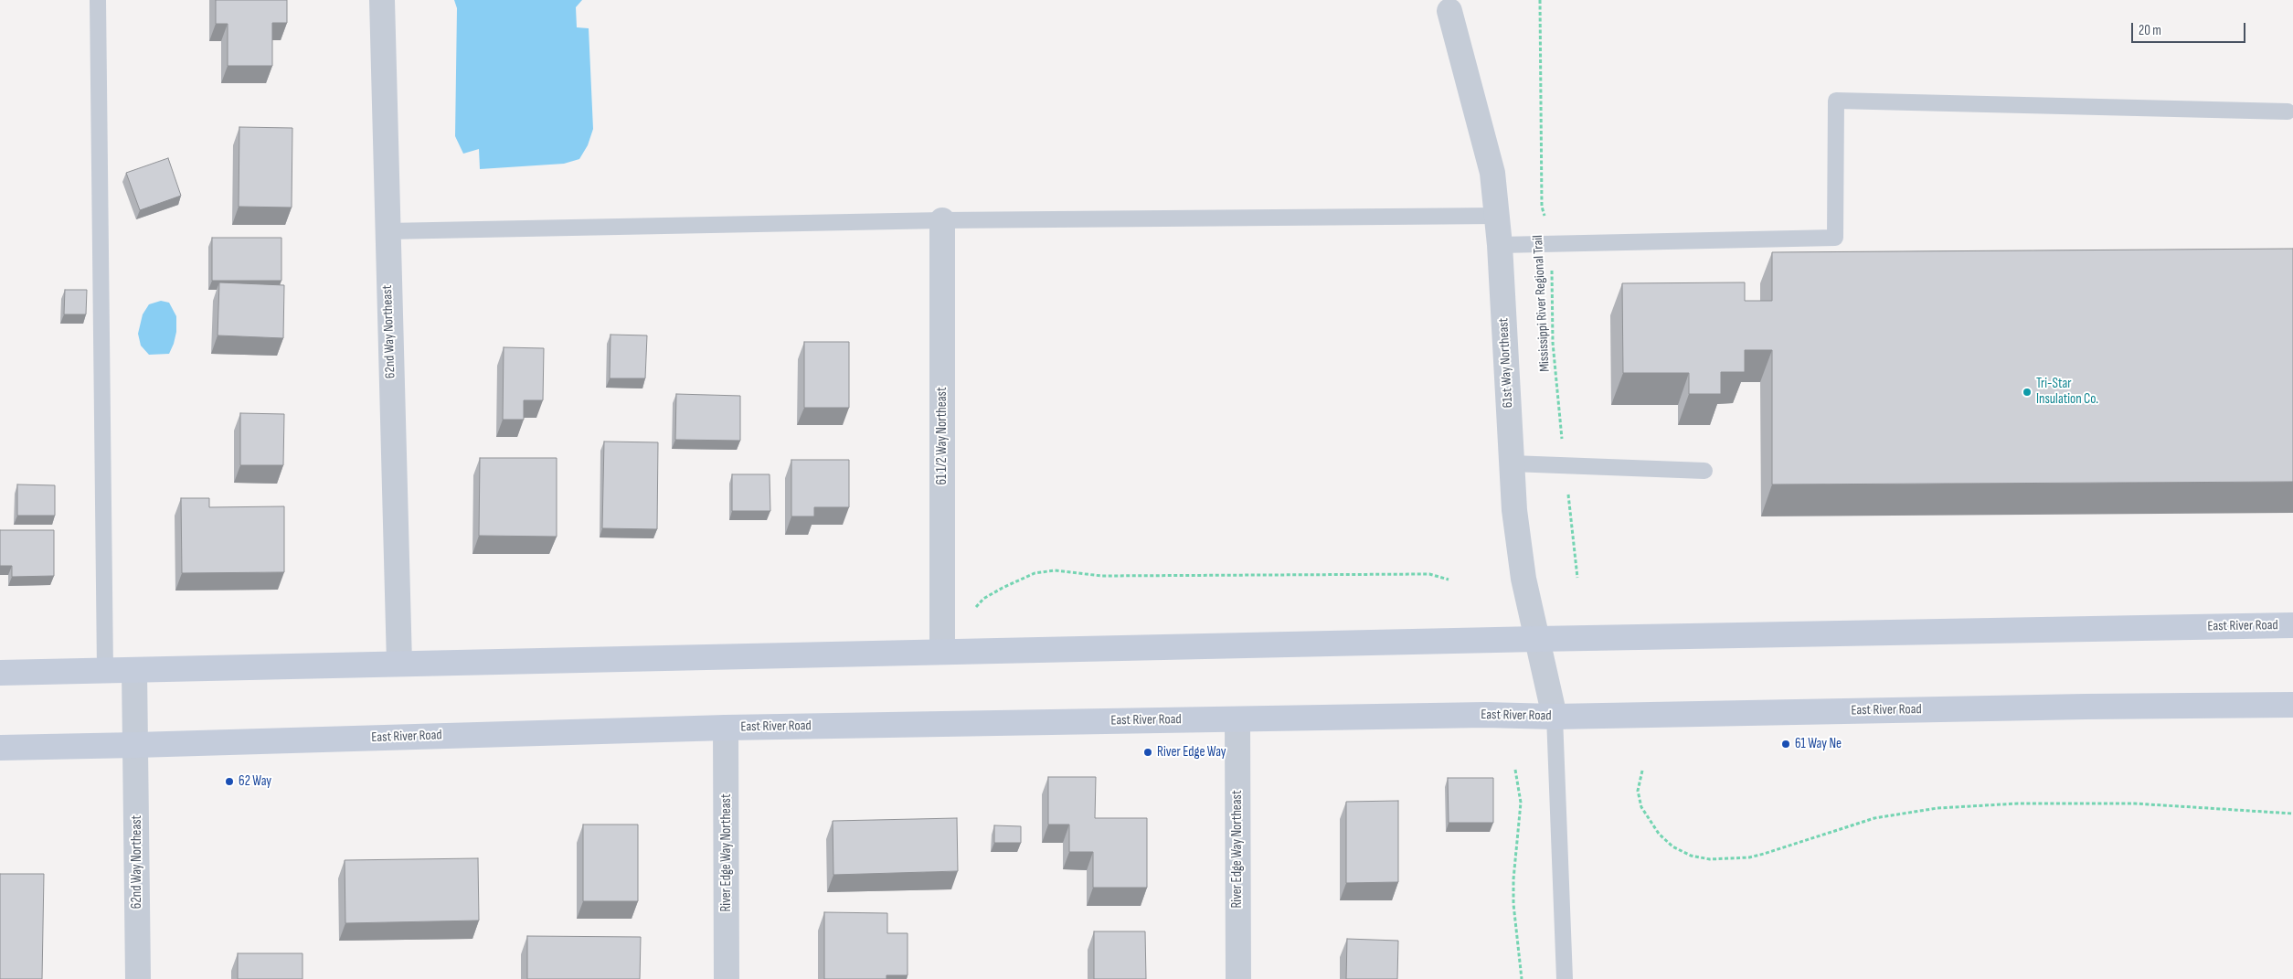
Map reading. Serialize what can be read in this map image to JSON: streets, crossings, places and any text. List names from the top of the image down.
{
  "streets": {
    "main road": ["East River Road"],
    "street": [
      "62nd Way Northeast",
      "61st Way Northeast",
      "61 1/2 Way Northeast",
      "River Edge Way Northeast"
    ],
    "path": ["Mississippi River Regional Trail"]
  },
  "crossings": [
    ["62nd Way Northeast", "East River Road"],
    ["61st Way Northeast", "East River Road"],
    ["61 1/2 Way Northeast", "East River Road"],
    ["East River Road", "River Edge Way Northeast"]
  ],
  "places": [
    "Tri-Star Insulation Co.",
    "61 Way Ne",
    "River Edge Way",
    "62 Way"
  ],
  "scale_bar": "20 m"
}
